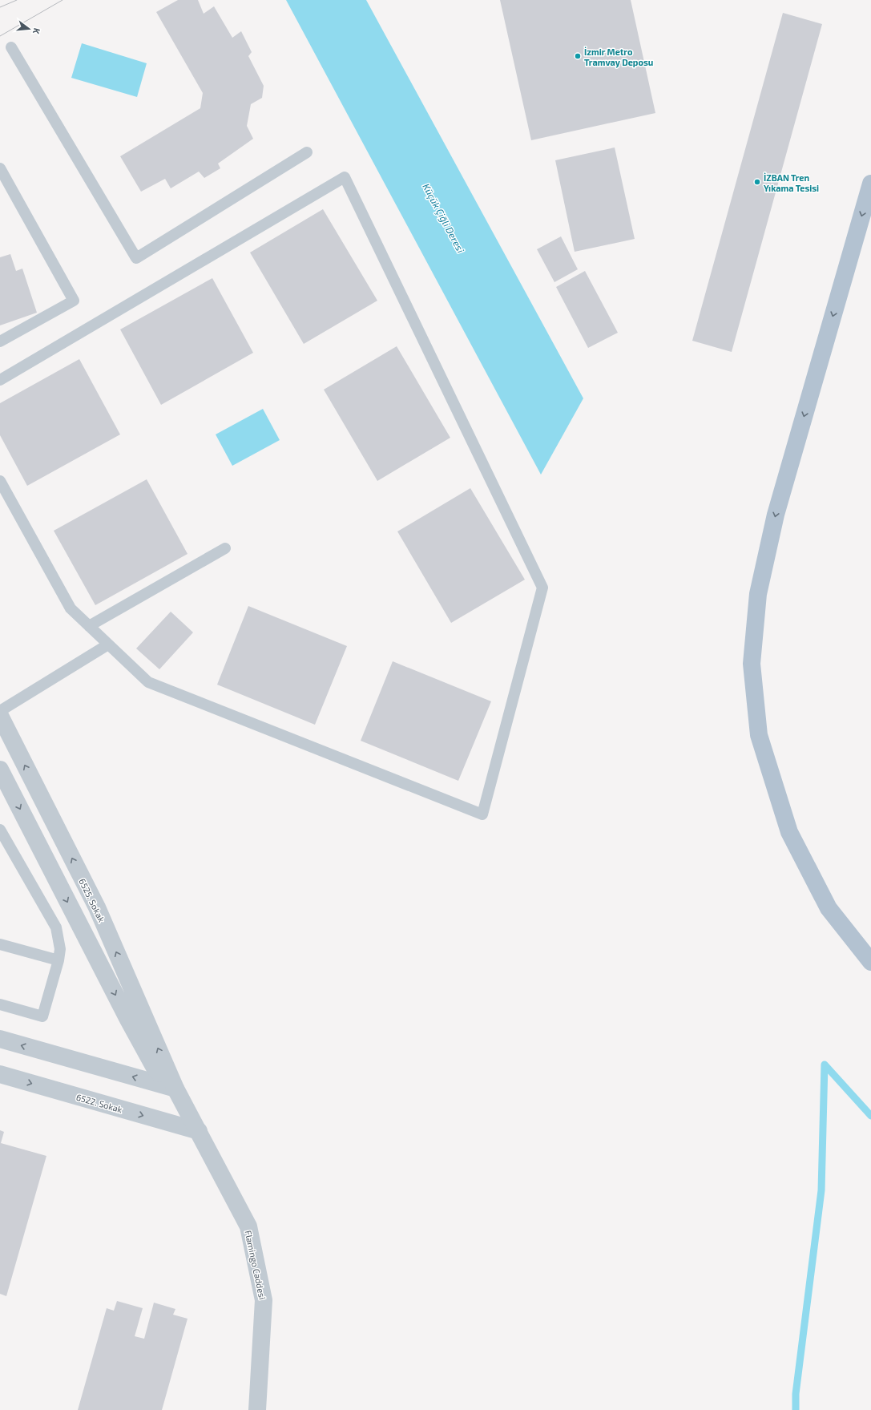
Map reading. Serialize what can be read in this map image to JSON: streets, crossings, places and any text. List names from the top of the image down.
{
  "streets": {
    "street": ["6525. Sokak", "6522. Sokak", "Flamingo Caddesi"]
  },
  "crossings": [
    ["6525. Sokak", "6522. Sokak"],
    ["6525. Sokak", "Flamingo Caddesi"],
    ["6522. Sokak", "Flamingo Caddesi"]
  ],
  "water": ["Küçük Çiğli Deresi"],
  "places": ["İzmir Metro Tramvay Deposu", "İZBAN Tren Yıkama Tesisi"],
  "north": "right"
}
